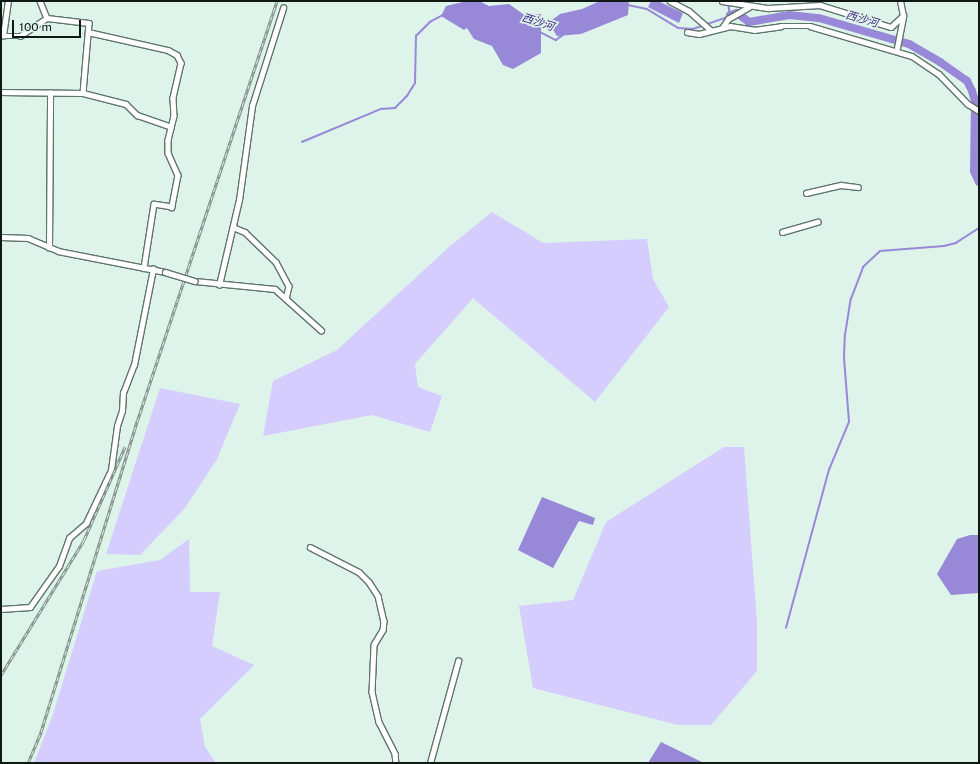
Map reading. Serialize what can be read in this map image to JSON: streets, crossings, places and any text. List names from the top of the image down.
{
  "water": ["西沙河"],
  "scale_bar": "100 m"
}
